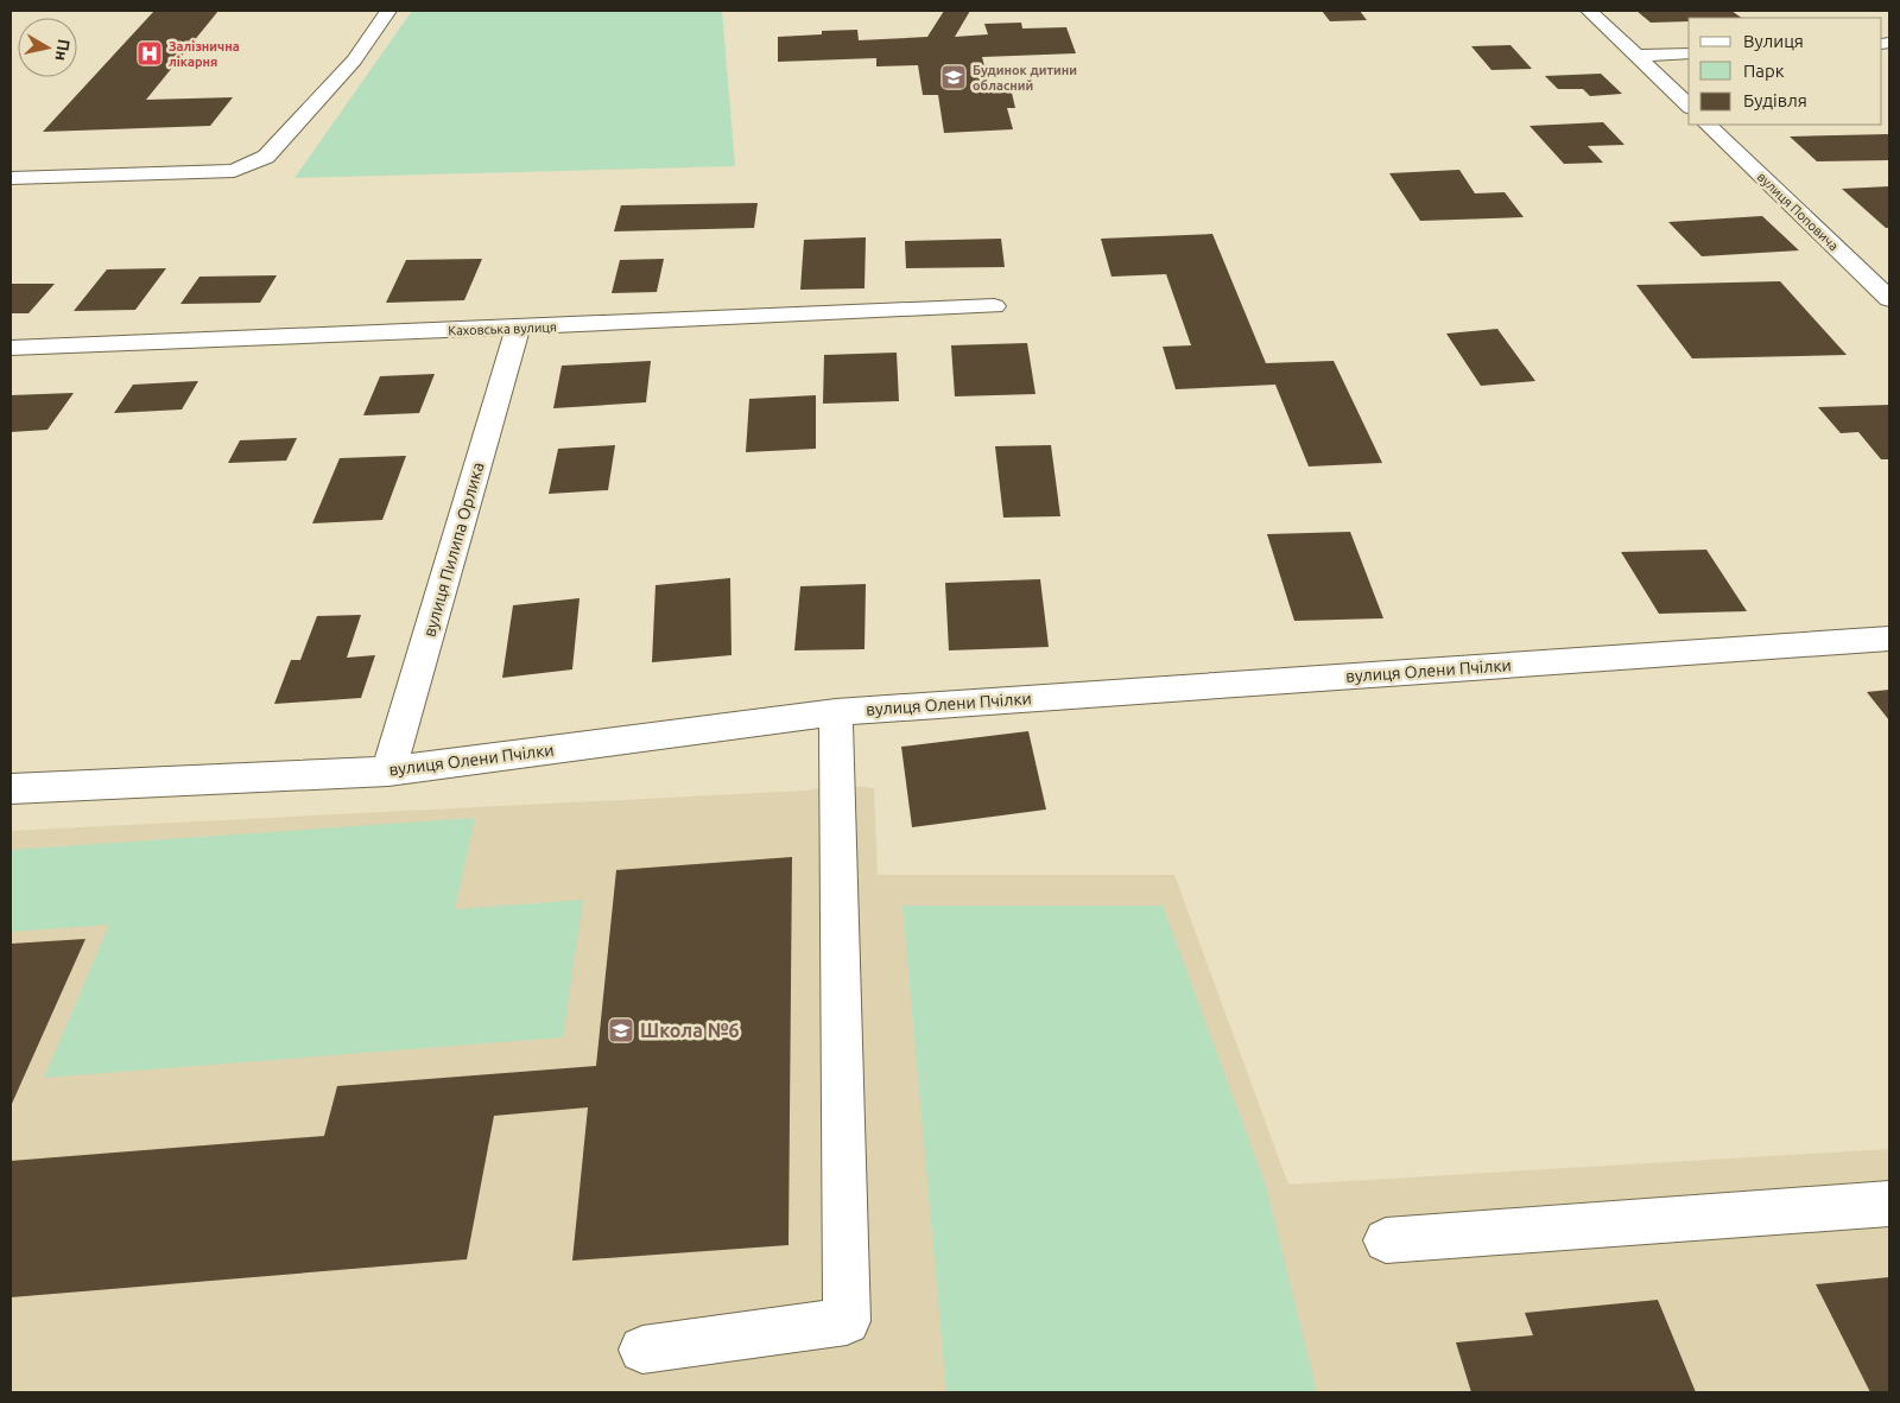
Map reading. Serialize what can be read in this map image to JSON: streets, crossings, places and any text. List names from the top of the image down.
{
  "streets": {
    "street": [
      "вулиця Поповича",
      "Каховська вулиця",
      "вулиця Пилипа Орлика",
      "вулиця Олени Пчілки"
    ]
  },
  "crossings": [
    ["Каховська вулиця", "вулиця Пилипа Орлика"],
    ["вулиця Пилипа Орлика", "вулиця Олени Пчілки"]
  ],
  "places": {
    "hospital": ["Залізнична лікарня"],
    "school or university": ["Будинок дитини обласний", "Школа №6"]
  },
  "legend": ["Вулиця", "Парк", "Будівля"],
  "north": "right"
}
